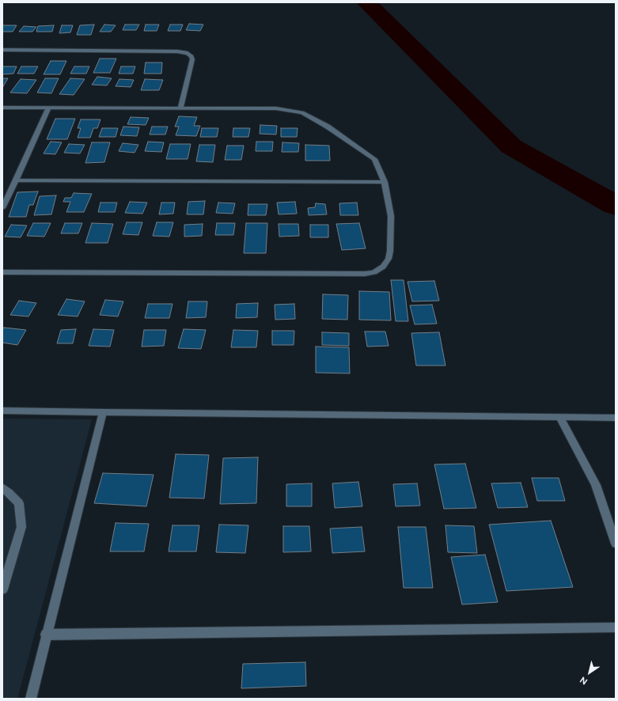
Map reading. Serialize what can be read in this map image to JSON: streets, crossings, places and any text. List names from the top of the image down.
{
  "north": "bottom left"
}
